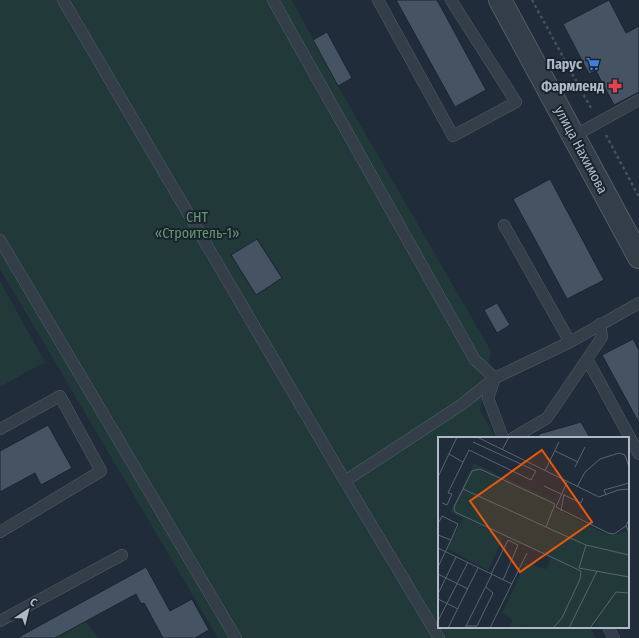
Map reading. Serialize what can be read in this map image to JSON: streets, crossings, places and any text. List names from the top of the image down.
{
  "streets": {
    "street": ["улица Нахимова"]
  },
  "parks": ["СНТ «Строитель-1»"],
  "places": {
    "supermarket": ["Парус"],
    "pharmacy": ["Фармленд"]
  },
  "north": "top right"
}
